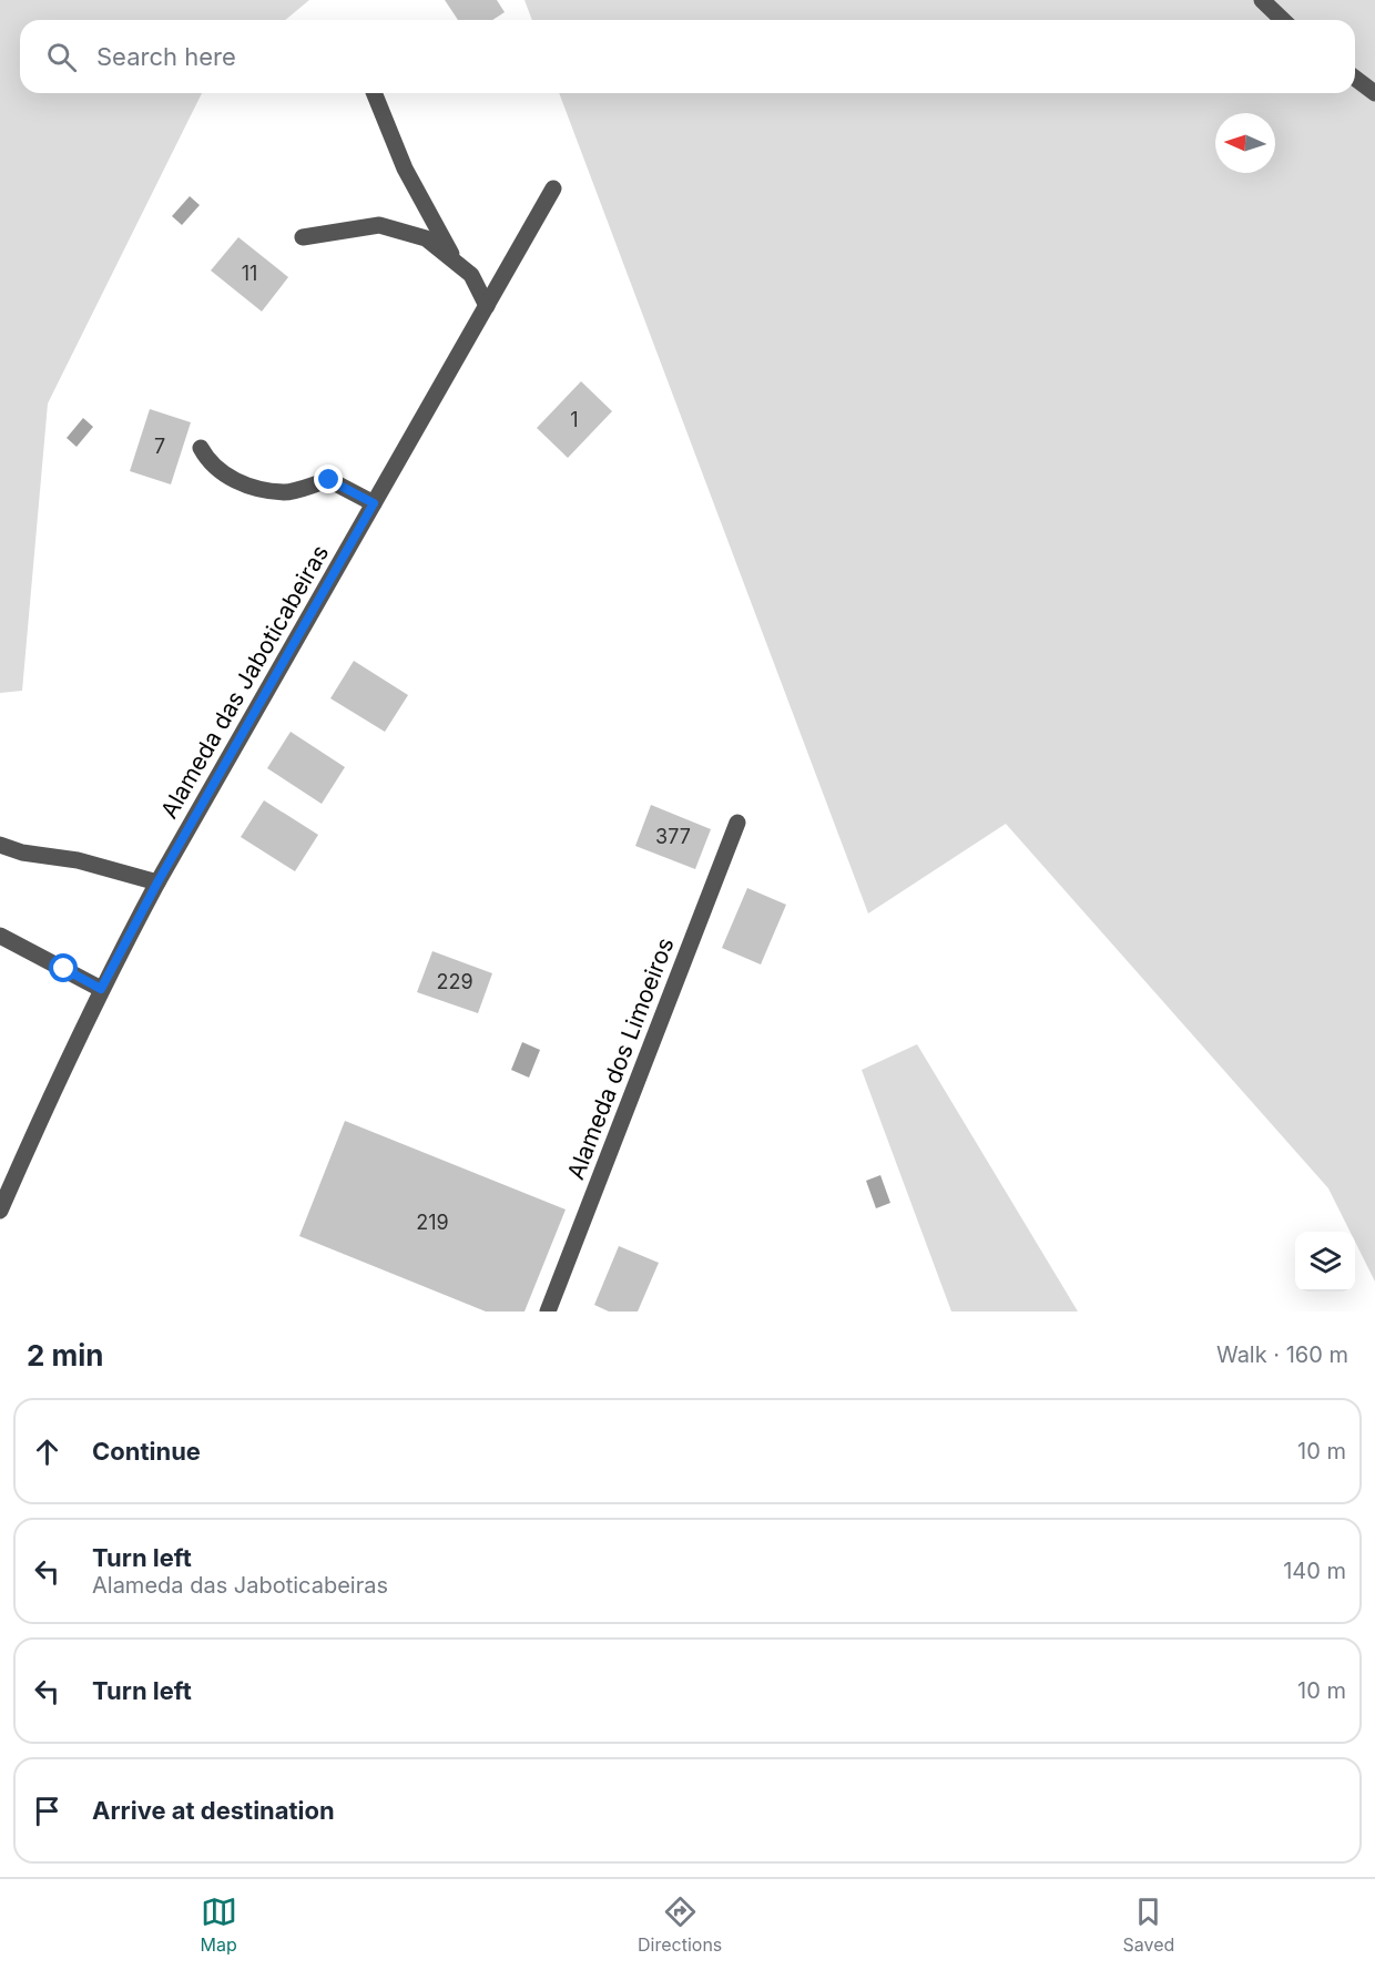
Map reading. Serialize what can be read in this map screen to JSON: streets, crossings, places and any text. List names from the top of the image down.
{
  "streets": {
    "street": ["Alameda das Jaboticabeiras", "Alameda dos Limoeiros"]
  },
  "house_numbers": [
    "11",
    "1",
    "7",
    "377",
    "229",
    "219"
  ],
  "north": "left",
  "page": {
    "search": "Search here",
    "heading": ["2 min", "Walk · 160 m"],
    "list": [
      ["Continue", "10 m"],
      ["Turn left", "Alameda das Jaboticabeiras", "140 m"],
      ["Turn left", "10 m"],
      "Arrive at destination"
    ],
    "nav": ["Map", "Directions", "Saved"]
  }
}
